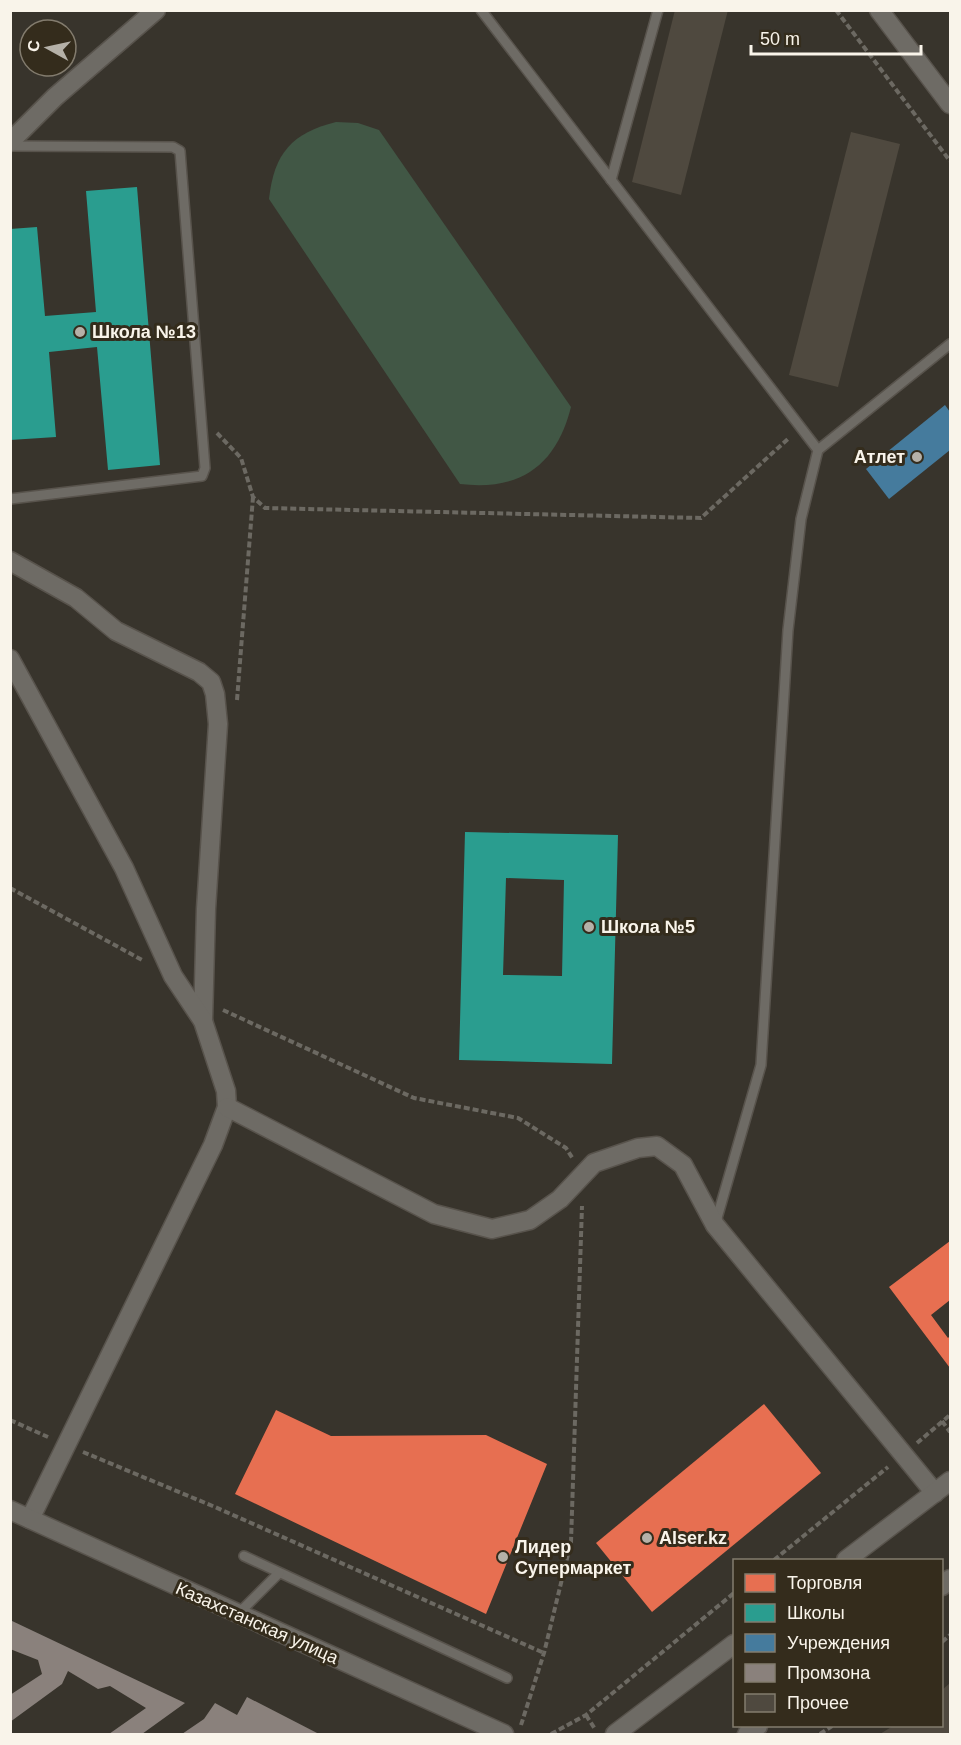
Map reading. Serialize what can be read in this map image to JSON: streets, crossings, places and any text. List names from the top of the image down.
{
  "streets": {
    "street": ["Казахстанская улица"]
  },
  "places": [
    "Школа №13",
    "Атлет",
    "Школа №5",
    "Alser.kz",
    "Лидер Супермаркет"
  ],
  "legend": [
    "Торговля",
    "Школы",
    "Учреждения",
    "Промзона",
    "Прочее"
  ],
  "scale_bar": "50 m",
  "north": "left"
}
